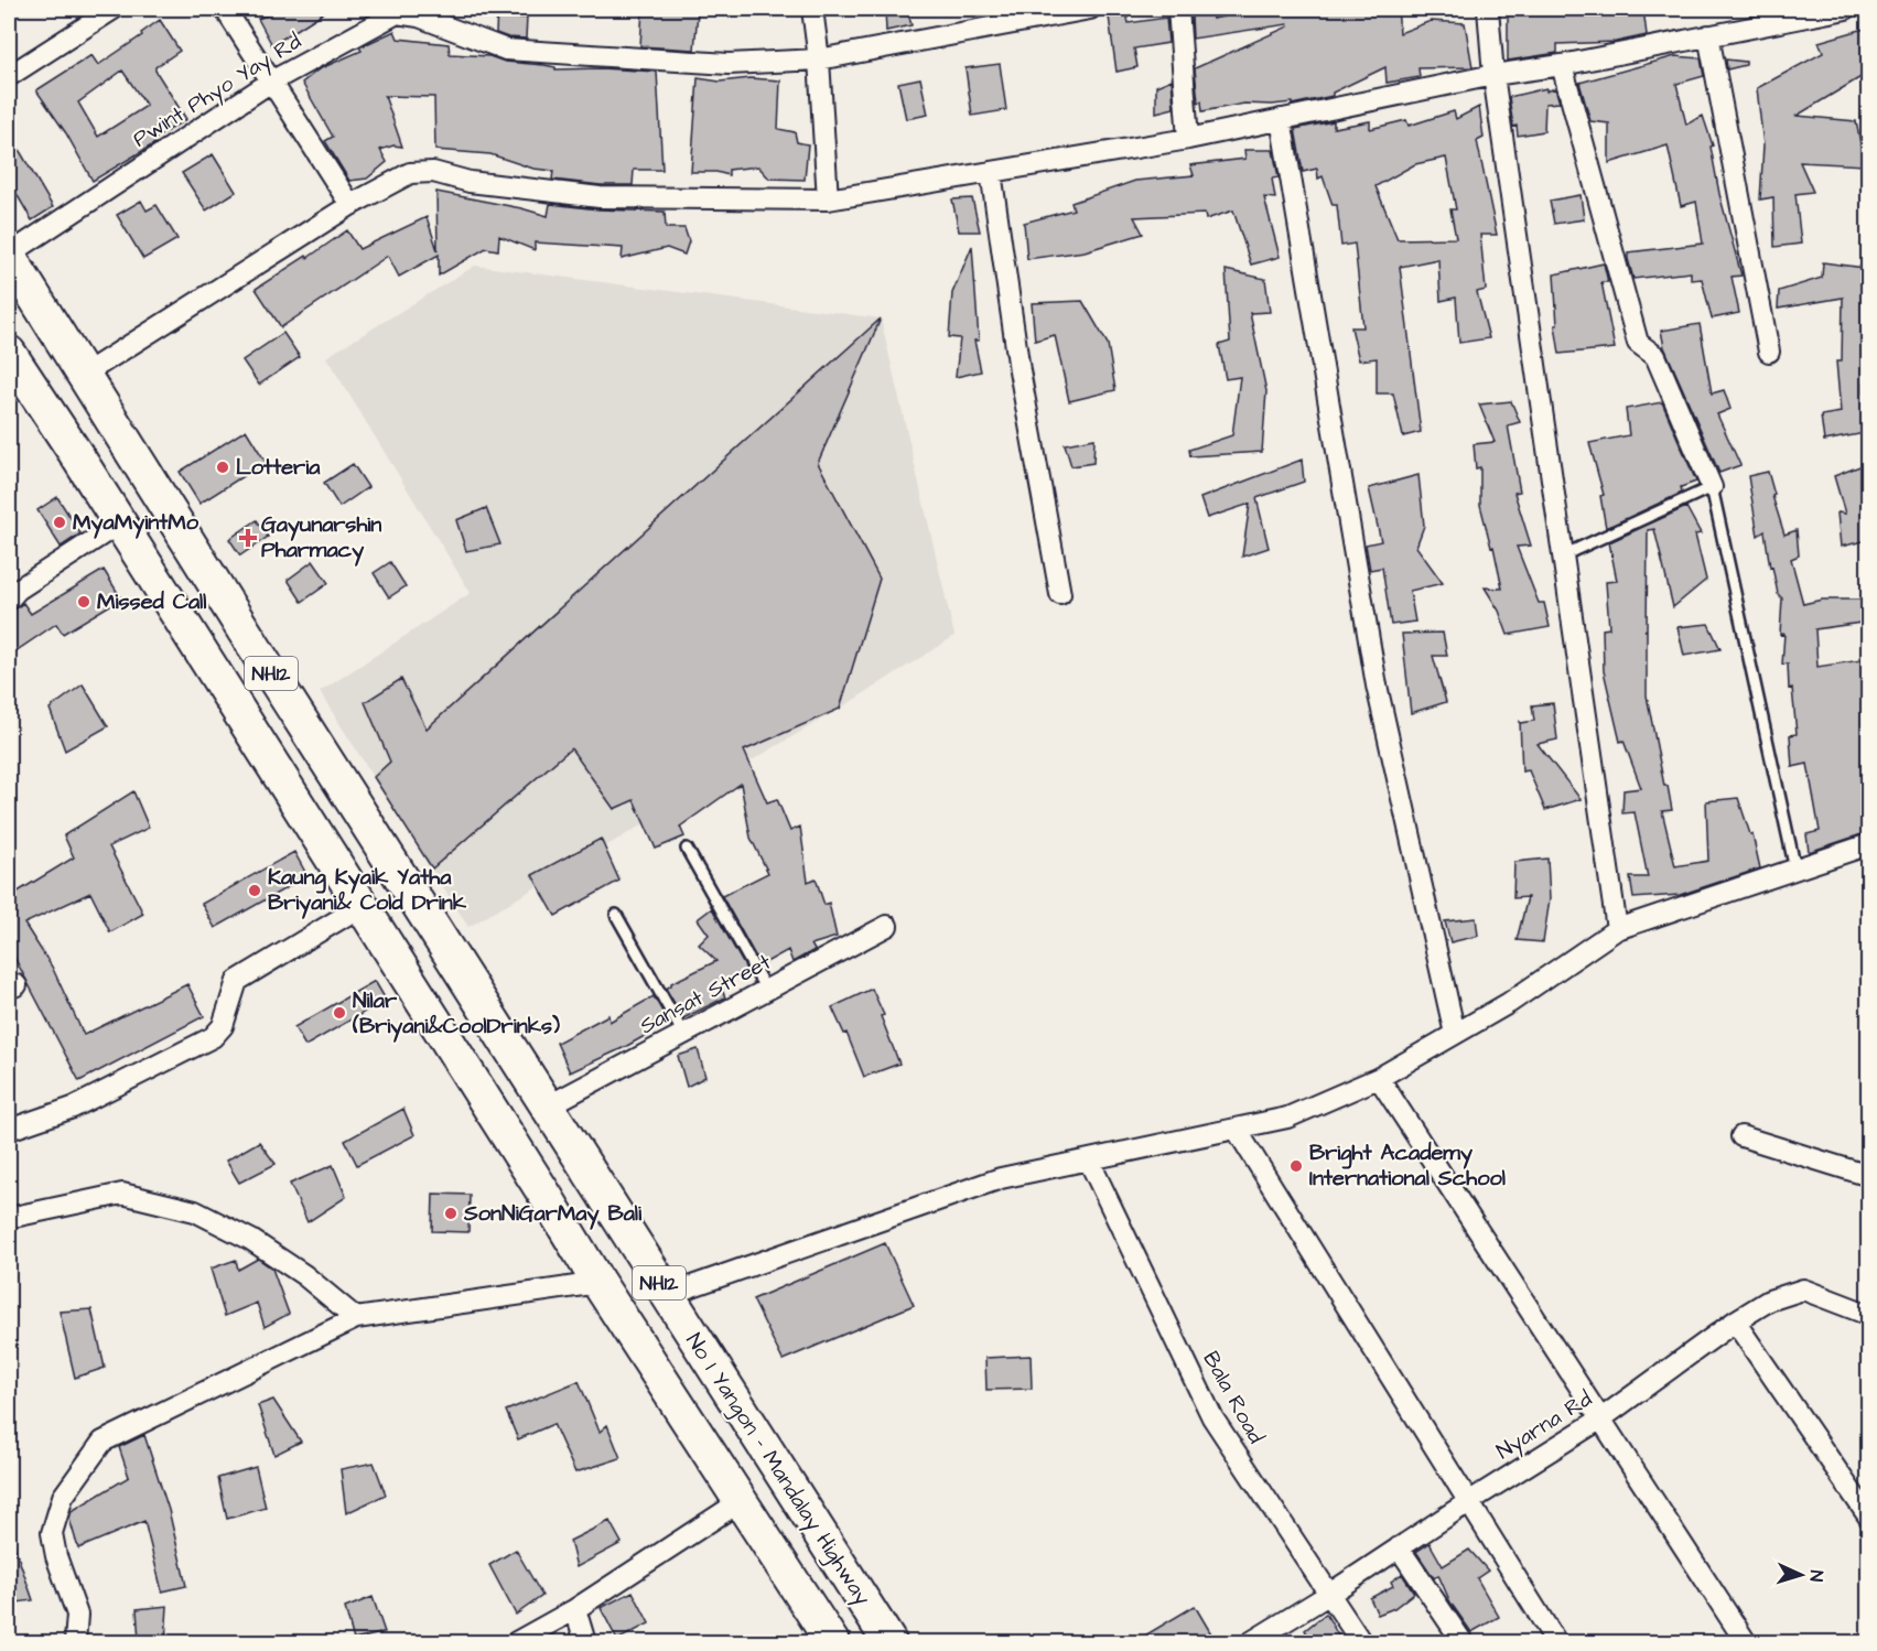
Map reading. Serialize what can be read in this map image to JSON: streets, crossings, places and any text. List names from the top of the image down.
{
  "streets": {
    "highway": ["NH12", "No 1 Yangon - Mandalay Highway"],
    "street": [
      "Pwint Phyo Yay Rd",
      "Sansat Street",
      "Bala Road",
      "Nyarna Rd"
    ]
  },
  "crossings": [
    ["Pwint Phyo Yay Rd", "No 1 Yangon - Mandalay Highway"],
    ["Sansat Street", "No 1 Yangon - Mandalay Highway"],
    ["Bala Road", "Nyarna Rd"]
  ],
  "places": {
    "other": [
      "Lotteria",
      "MyaMyintMo",
      "Missed Call",
      "Kaung Kyaik Yatha Briyani& Cold Drink",
      "Nilar (Briyani&CoolDrinks)",
      "Bright Academy International School",
      "SonNiGarMay Bali"
    ],
    "health": ["Gayunarshin Pharmacy"]
  },
  "north": "right"
}
